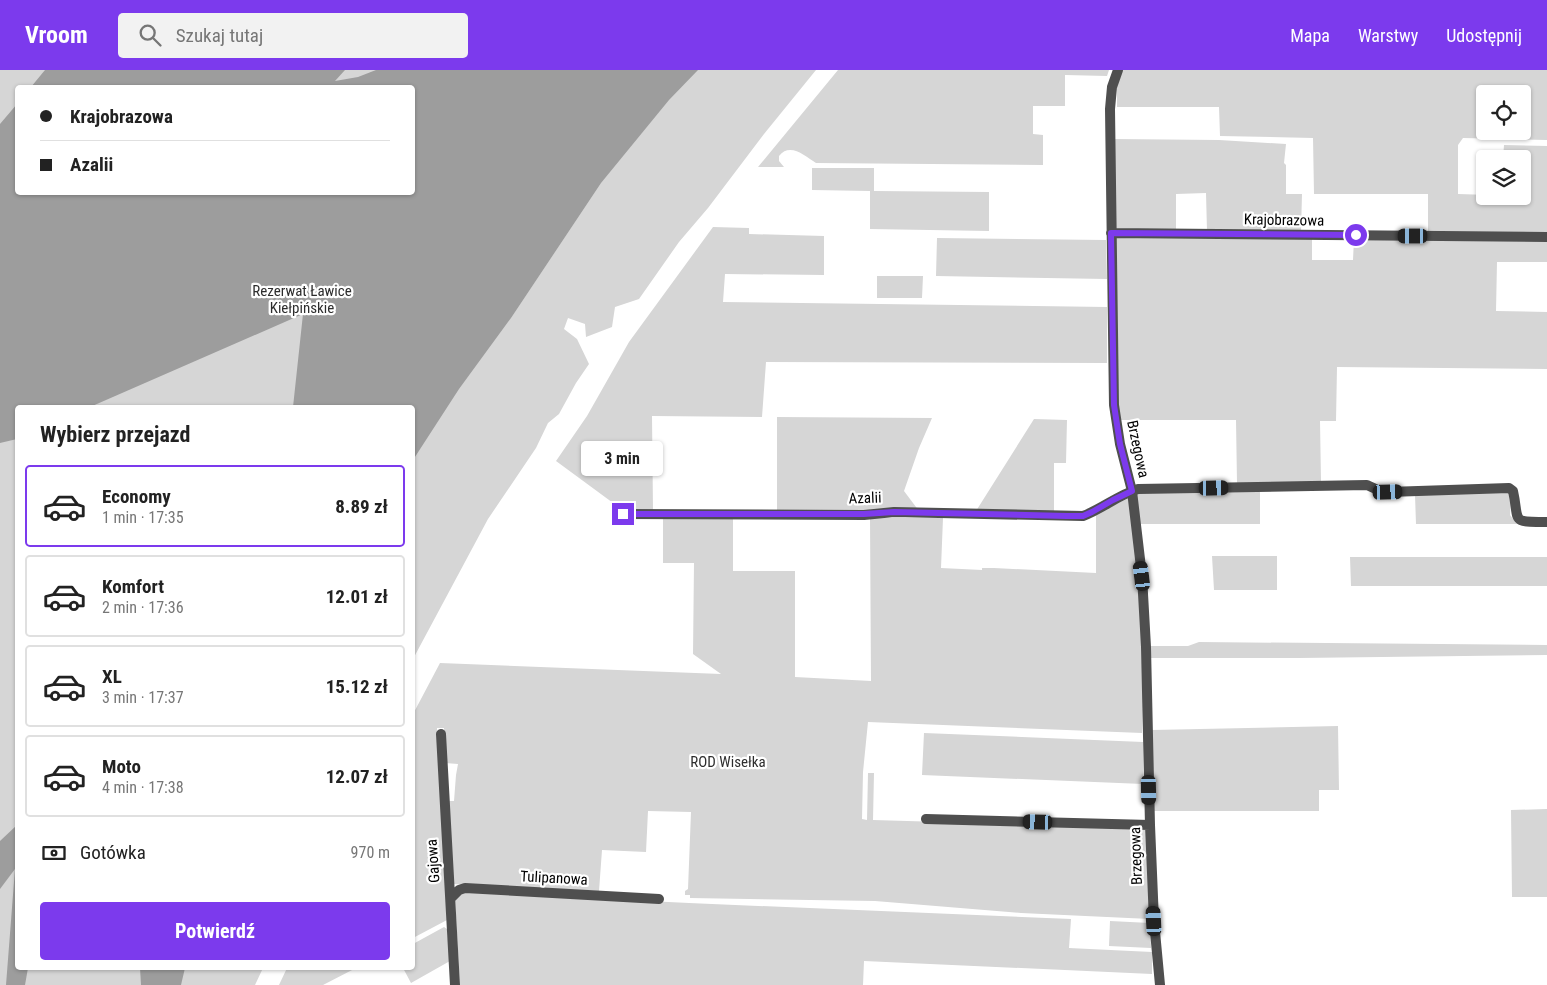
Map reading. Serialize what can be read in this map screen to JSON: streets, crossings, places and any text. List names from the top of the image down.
{
  "streets": {
    "street": [
      "Krajobrazowa",
      "Brzegowa",
      "Azalii",
      "Gajowa",
      "Tulipanowa"
    ]
  },
  "crossings": [
    ["Krajobrazowa", "Brzegowa"],
    ["Brzegowa", "Azalii"],
    ["Gajowa", "Tulipanowa"]
  ],
  "parks": ["Rezerwat Ławice Kiełpińskie", "ROD Wisełka"],
  "page": {
    "header": "Vroom",
    "search": "Szukaj tutaj",
    "nav": ["Mapa", "Warstwy", "Udostępnij"],
    "banner": ["Krajobrazowa", "Azalii"],
    "heading": "Wybierz przejazd",
    "bubble": "3 min",
    "list": [
      {
        "name": "Economy",
        "note": "1 min · 17:35",
        "value": "8.89 zł"
      },
      {
        "name": "Komfort",
        "note": "2 min · 17:36",
        "value": "12.01 zł"
      },
      {
        "name": "XL",
        "note": "3 min · 17:37",
        "value": "15.12 zł"
      },
      {
        "name": "Moto",
        "note": "4 min · 17:38",
        "value": "12.07 zł"
      }
    ],
    "pay": ["Gotówka", "970 m"],
    "buttons": "Potwierdź"
  }
}
